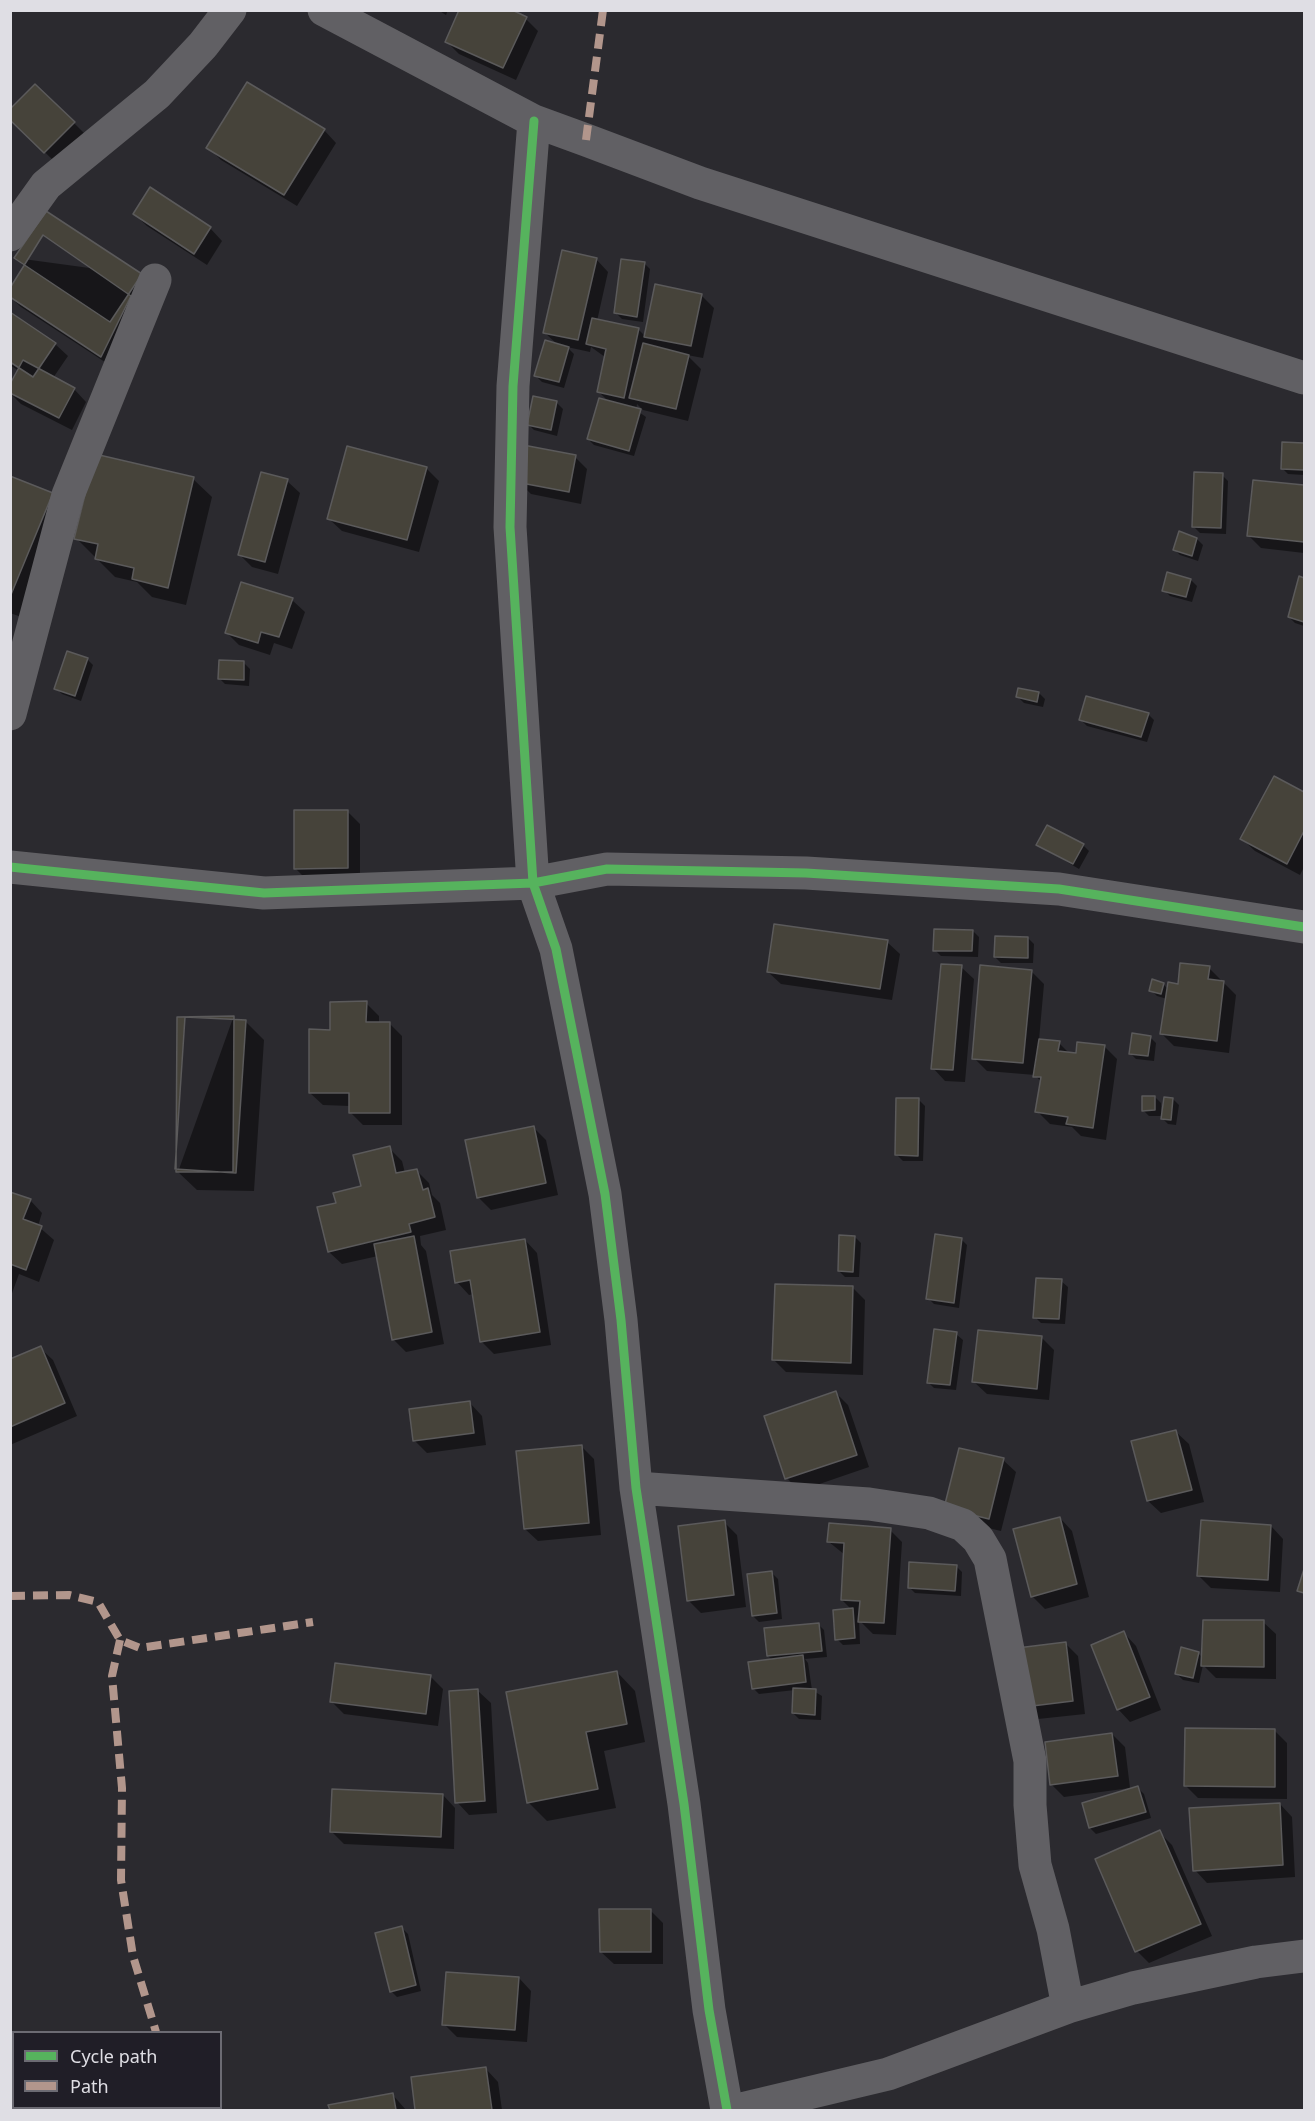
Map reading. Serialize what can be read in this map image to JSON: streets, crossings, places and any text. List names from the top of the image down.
{
  "legend": ["Cycle path", "Path"]
}
